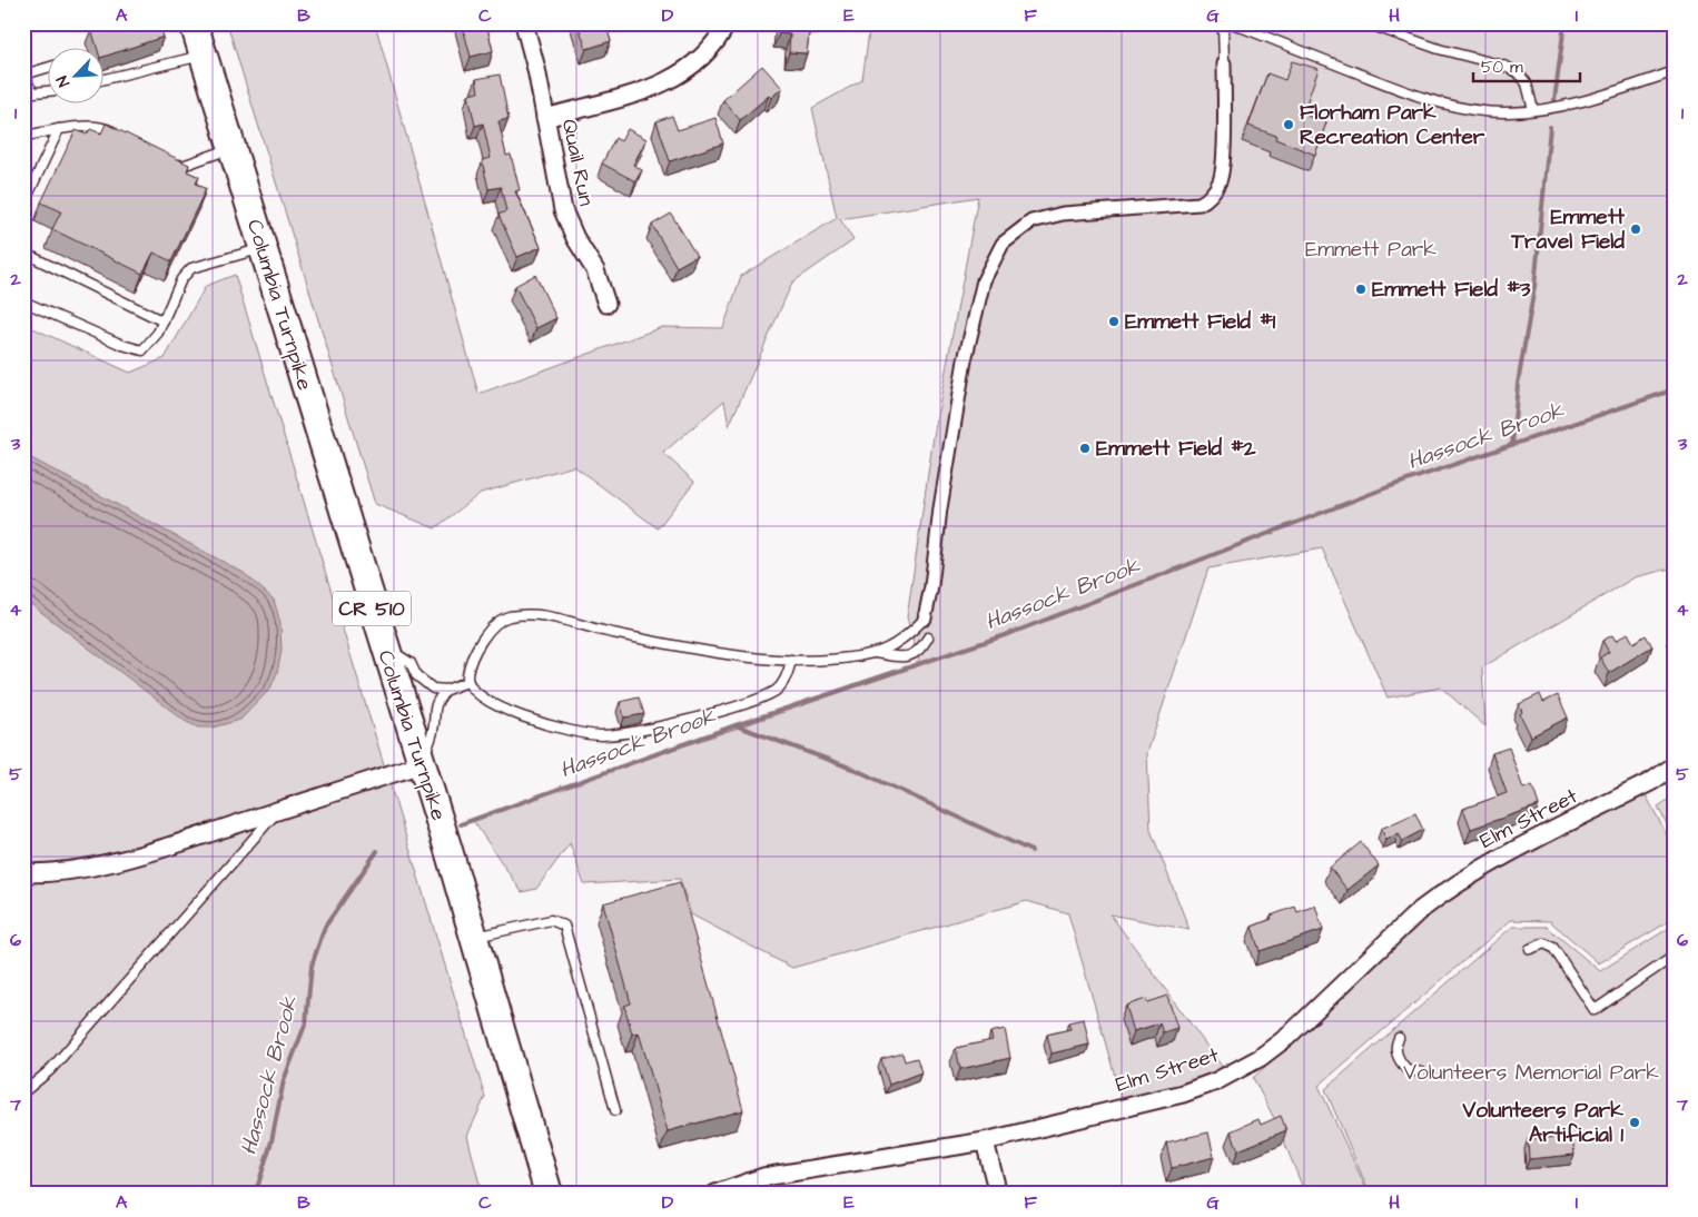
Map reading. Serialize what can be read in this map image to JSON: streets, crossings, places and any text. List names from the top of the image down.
{
  "streets": {
    "main road": ["Columbia Turnpike", "CR 510"],
    "street": ["Quail Run", "Elm Street"]
  },
  "water": ["Hassock Brook"],
  "parks": ["Emmett Park", "Volunteers Memorial Park"],
  "places": [
    "Florham Park Recreation Center",
    "Emmett Travel Field",
    "Emmett Field #3",
    "Emmett Field #1",
    "Emmett Field #2",
    "Volunteers Park Artificial 1"
  ],
  "scale_bar": "50 m",
  "north": "bottom left",
  "grid": {
    "columns": [
      "A",
      "B",
      "C",
      "D",
      "E",
      "F",
      "G",
      "H",
      "I"
    ],
    "rows": [
      "1",
      "2",
      "3",
      "4",
      "5",
      "6",
      "7"
    ]
  }
}
